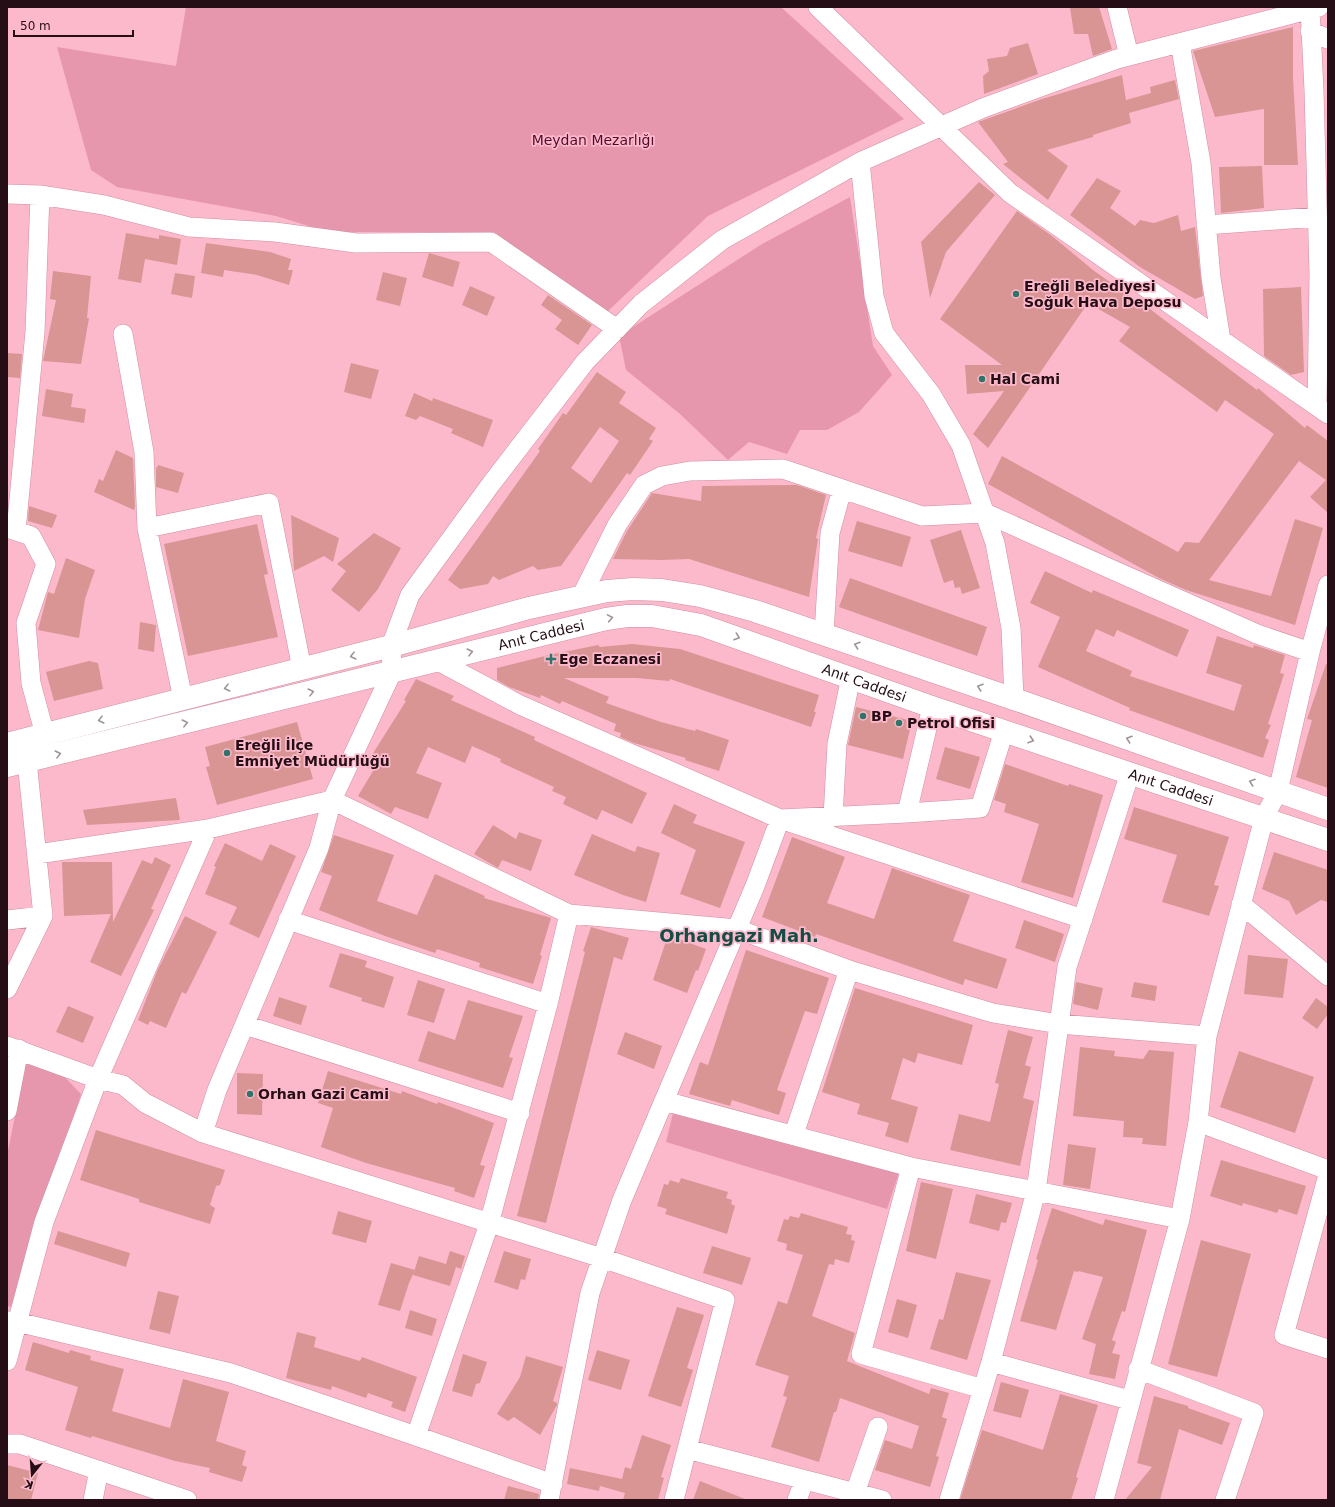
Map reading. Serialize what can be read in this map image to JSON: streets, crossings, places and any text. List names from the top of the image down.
{
  "streets": {
    "main road": ["Anıt Caddesi"]
  },
  "districts": ["Orhangazi Mah."],
  "parks": ["Meydan Mezarlığı"],
  "places": {
    "other": [
      "Ereğli Belediyesi Soğuk Hava Deposu",
      "Hal Cami",
      "BP",
      "Petrol Ofisi",
      "Ereğli İlçe Emniyet Müdürlüğü",
      "Orhan Gazi Cami"
    ],
    "health": ["Ege Eczanesi"]
  },
  "scale_bar": "50 m",
  "north": "bottom"
}
